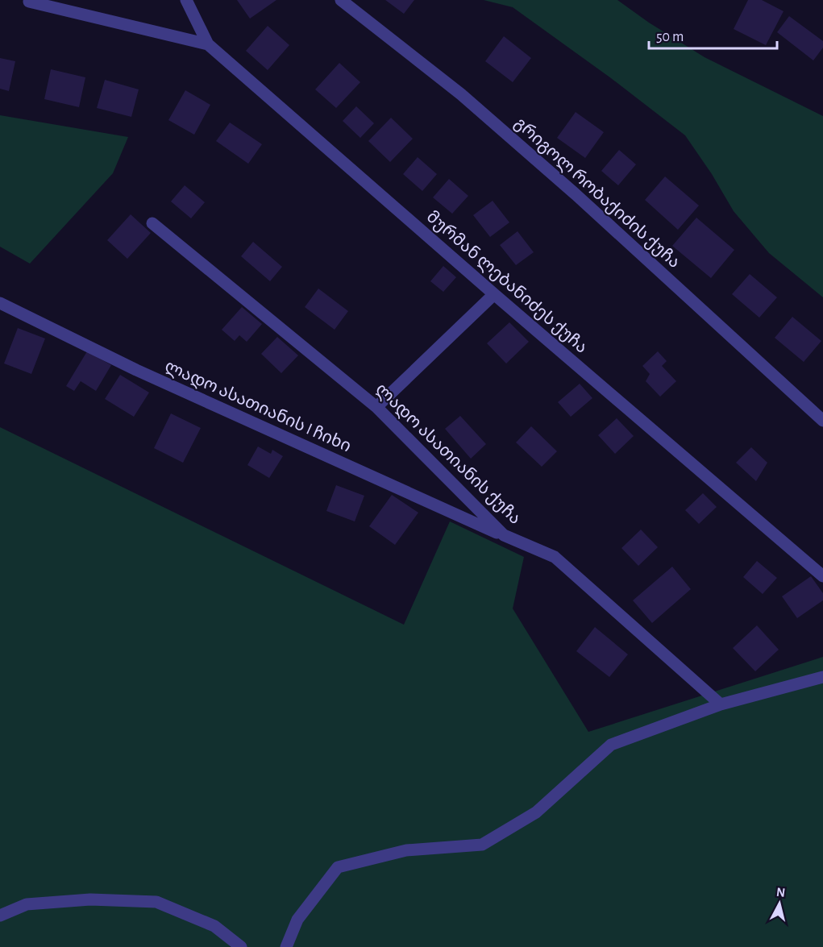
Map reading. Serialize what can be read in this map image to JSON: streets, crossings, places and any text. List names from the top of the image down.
{
  "streets": {
    "street": [
      "გრიგოლ რობაქიძის ქუჩა",
      "მურმან ლებანიძეს ქუჩა",
      "ლადო ასათიანის I ჩიხი",
      "ლადო ასათიანის ქუჩა"
    ]
  },
  "crossings": [
    ["ლადო ასათიანის I ჩიხი", "ლადო ასათიანის ქუჩა"]
  ],
  "scale_bar": "50 m",
  "north": "top"
}
